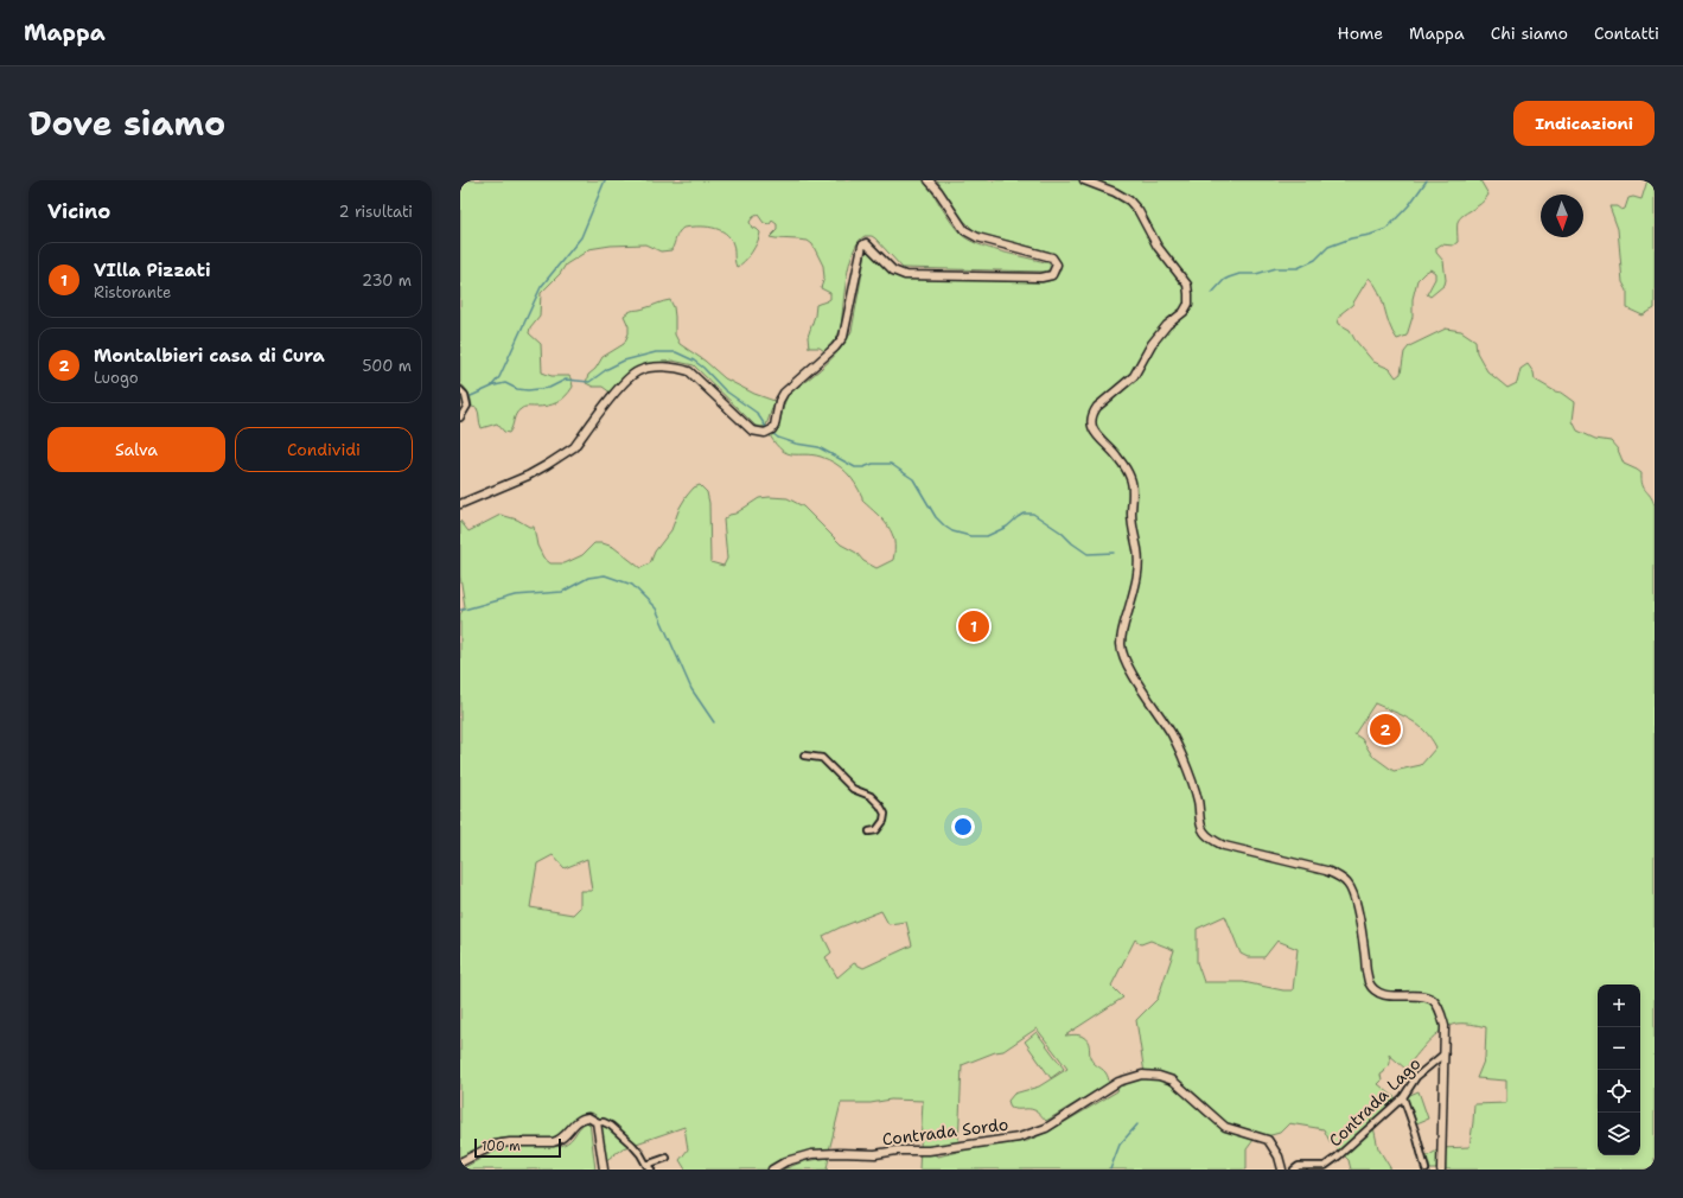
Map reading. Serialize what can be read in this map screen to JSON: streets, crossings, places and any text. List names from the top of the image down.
{
  "streets": {
    "street": ["Contrada Lago", "Contrada Sordo"]
  },
  "scale_bar": "100 m",
  "north": "bottom",
  "page": {
    "header": "Mappa",
    "nav": [
      "Home",
      "Mappa",
      "Chi siamo",
      "Contatti"
    ],
    "title": "Dove siamo",
    "buttons": [
      "Indicazioni",
      ["Salva", "Condividi"]
    ],
    "heading": ["Vicino", "2 risultati"],
    "list": [
      {
        "mark": "1",
        "name": "VIlla Pizzati",
        "note": "Ristorante",
        "value": "230 m"
      },
      {
        "mark": "2",
        "name": "Montalbieri casa di Cura",
        "note": "Luogo",
        "value": "500 m"
      }
    ],
    "pins": ["1", "2"],
    "map_buttons": ["+", "−"],
    "scale": "100 m"
  }
}
